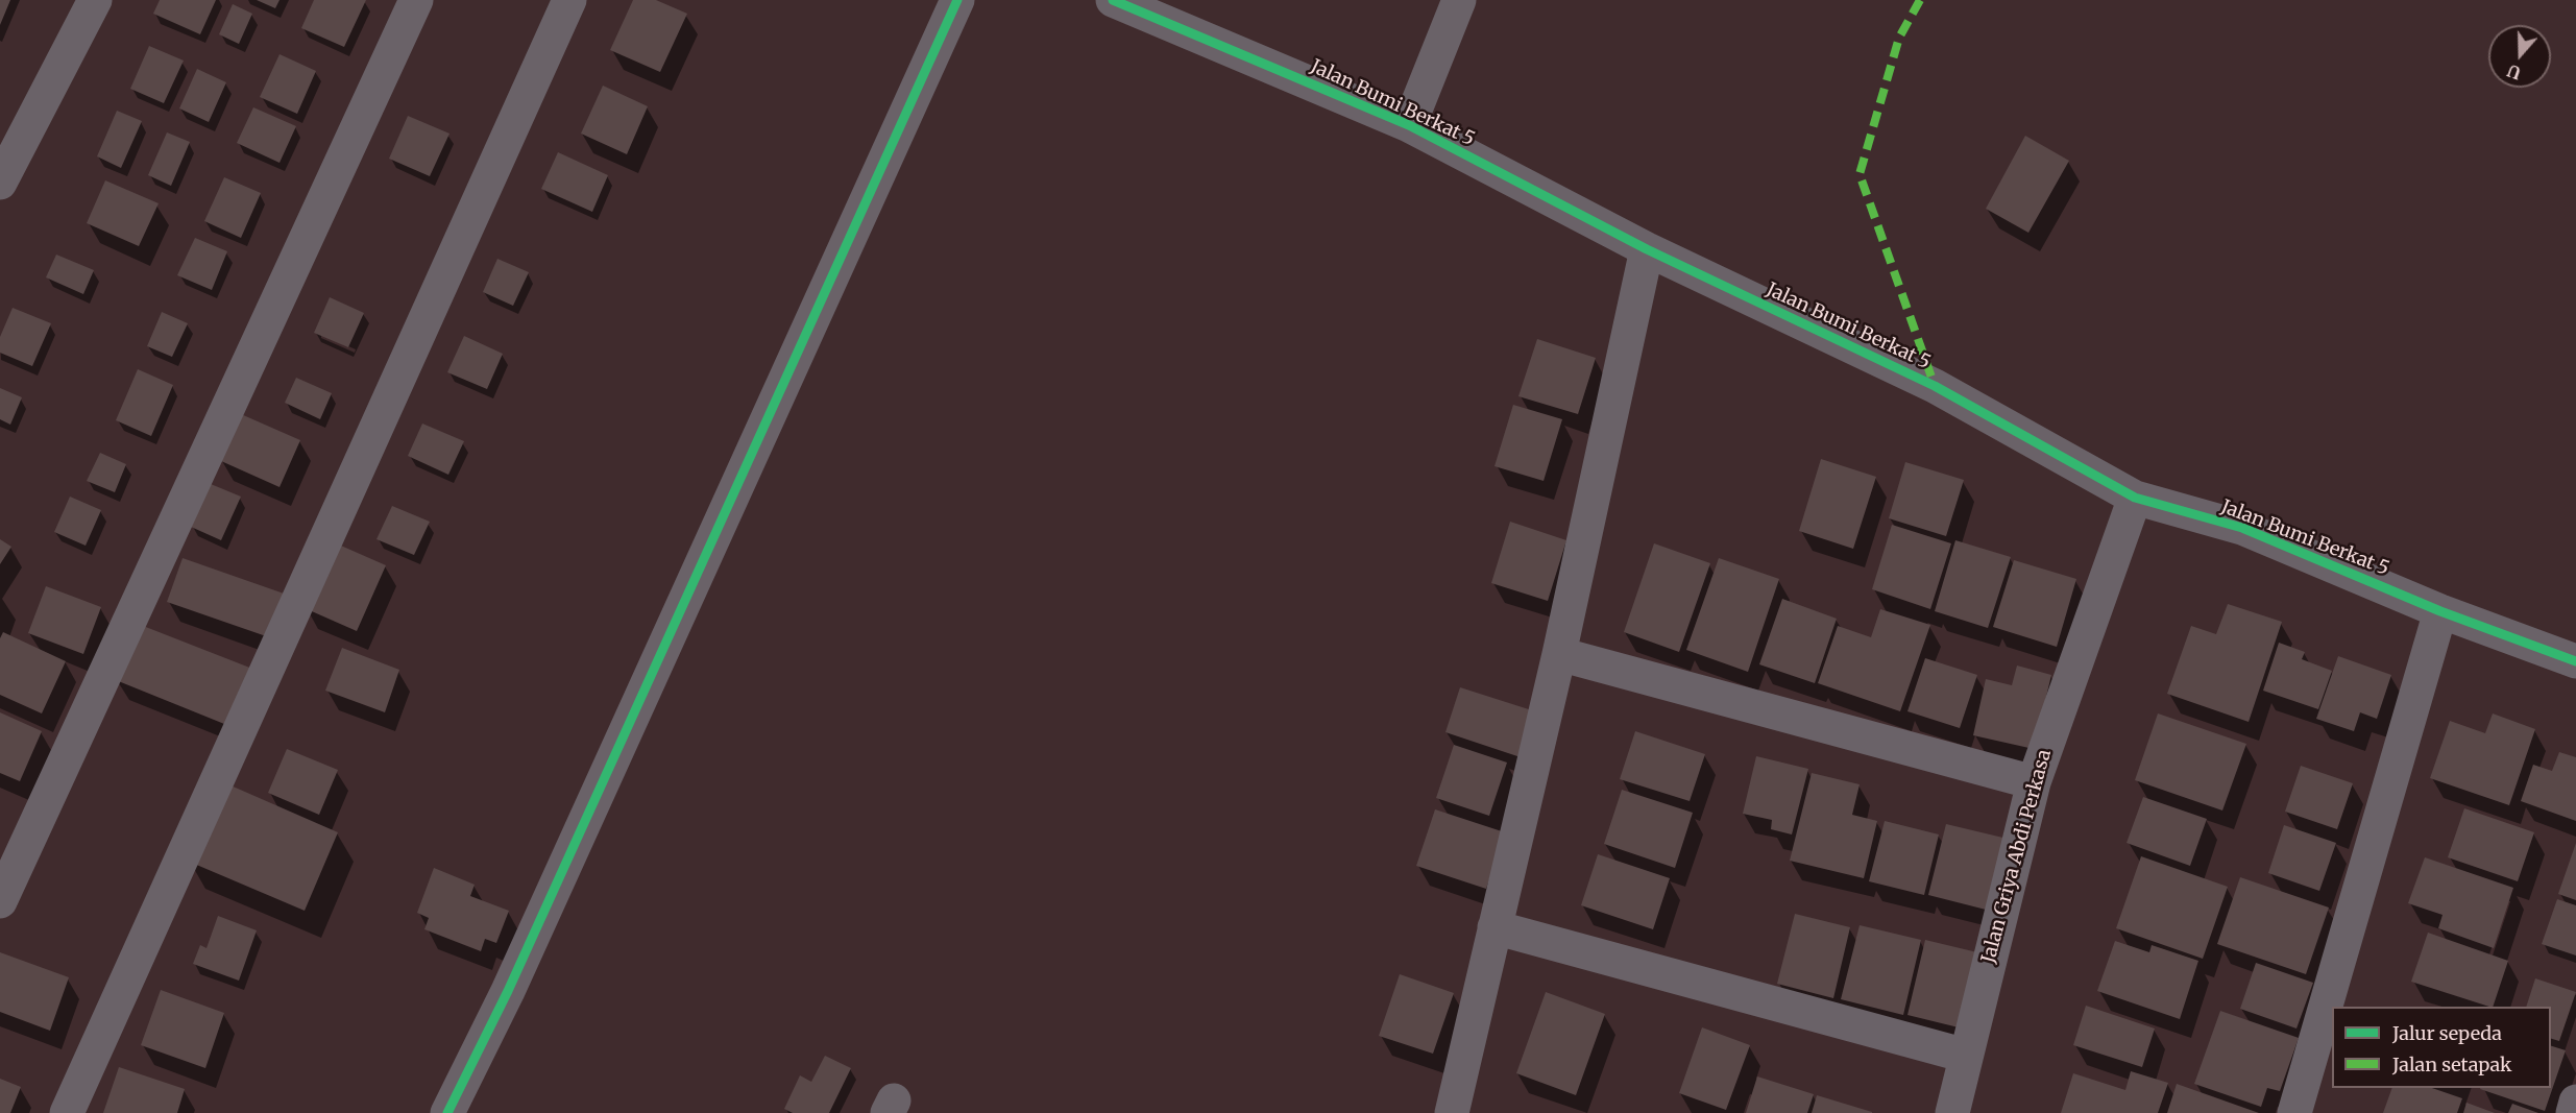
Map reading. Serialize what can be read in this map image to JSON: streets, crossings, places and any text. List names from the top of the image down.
{
  "streets": {
    "street": ["Jalan Bumi Berkat 5", "Jalan Griya Abdi Perkasa"]
  },
  "crossings": [
    ["Jalan Bumi Berkat 5", "Jalan Griya Abdi Perkasa"]
  ],
  "legend": ["Jalur sepeda", "Jalan setapak"],
  "north": "bottom"
}
